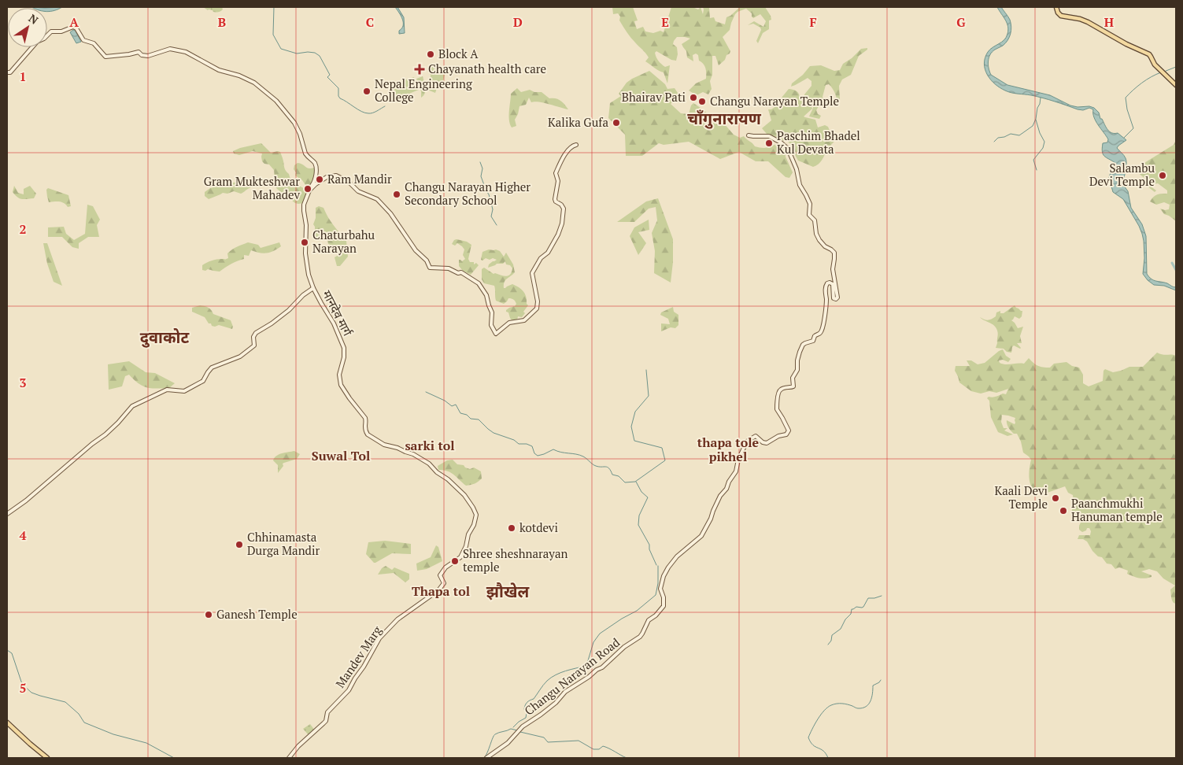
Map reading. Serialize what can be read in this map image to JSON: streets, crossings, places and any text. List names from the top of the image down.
{
  "streets": {
    "main road": ["मानदेव मार्ग", "Mandev Marg", "Changu Narayan Road"]
  },
  "crossings": [
    ["मानदेव मार्ग", "Mandev Marg"]
  ],
  "districts": [
    "चाँगुनारायण",
    "दुवाकोट",
    "thapa tole pikhel",
    "sarki tol",
    "Suwal Tol",
    "Thapa tol",
    "झौखेल"
  ],
  "places": {
    "other": [
      "Block A",
      "Nepal Engineering College",
      "Bhairav Pati",
      "Changu Narayan Temple",
      "Kalika Gufa",
      "Paschim Bhadel Kul Devata",
      "Salambu Devi Temple",
      "Ram Mandir",
      "Gram Mukteshwar Mahadev",
      "Changu Narayan Higher Secondary School",
      "Chaturbahu Narayan",
      "Kaali Devi Temple",
      "Paanchmukhi Hanuman temple",
      "kotdevi",
      "Chhinamasta Durga Mandir",
      "Shree sheshnarayan temple",
      "Ganesh Temple"
    ],
    "health": ["Chayanath health care"]
  },
  "north": "top right",
  "grid": {
    "columns": [
      "A",
      "B",
      "C",
      "D",
      "E",
      "F",
      "G",
      "H"
    ],
    "rows": [
      "1",
      "2",
      "3",
      "4",
      "5"
    ]
  }
}
